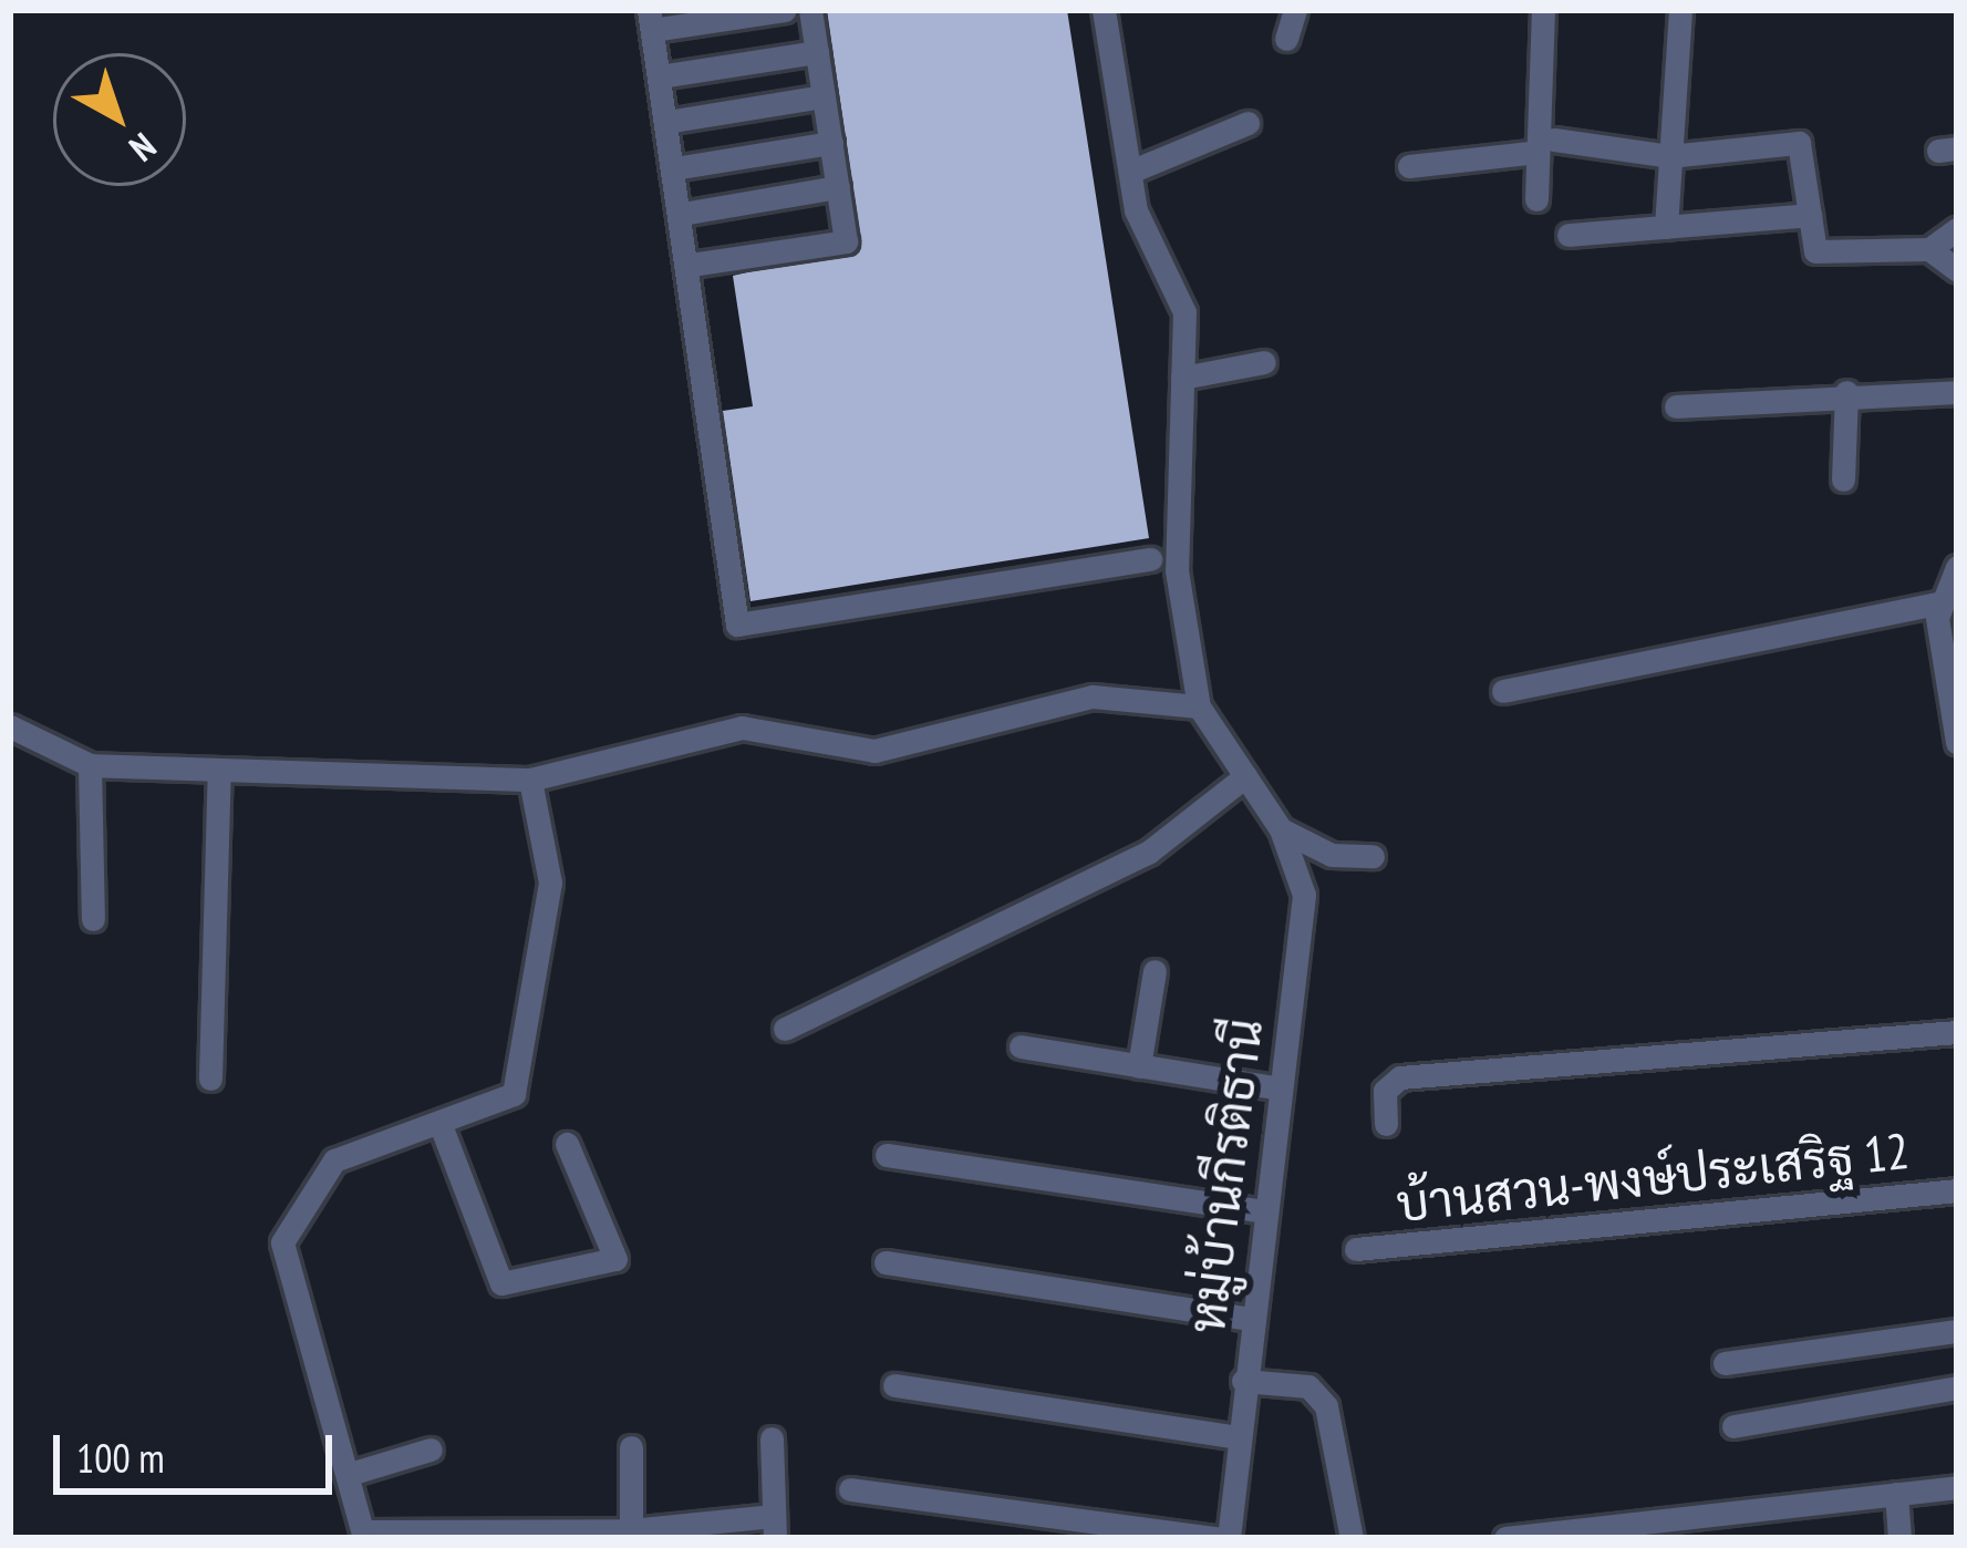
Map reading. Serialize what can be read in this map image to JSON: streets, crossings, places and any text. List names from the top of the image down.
{
  "streets": {
    "street": ["หมู่บ้านกีรติธานี", "บ้านสวน-พงษ์ประเสริฐ 12"]
  },
  "scale_bar": "100 m",
  "north": "bottom right"
}
